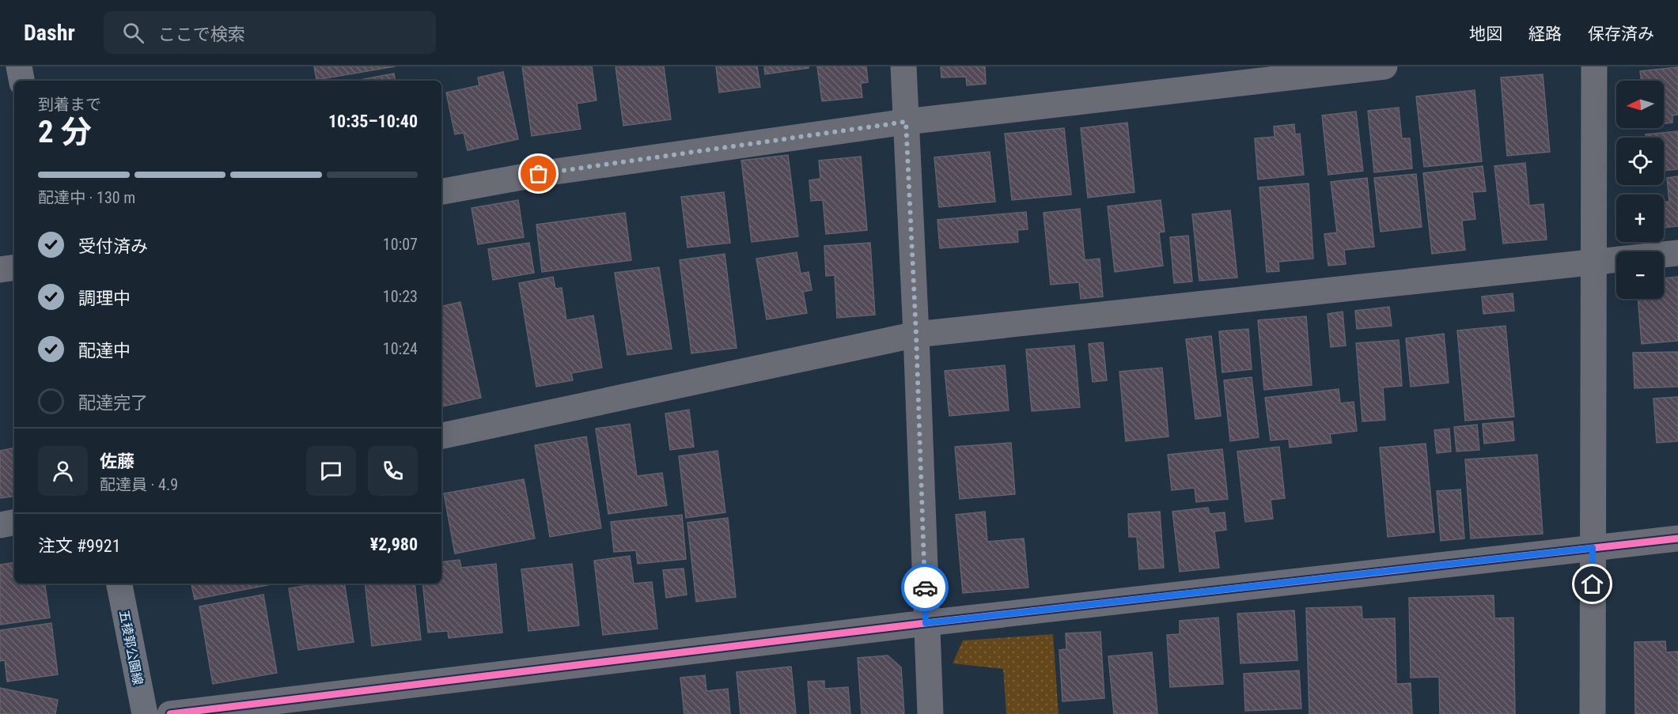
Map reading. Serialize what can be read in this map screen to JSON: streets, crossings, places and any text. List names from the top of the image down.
{
  "streets": {
    "main road": ["五稜郭公園線"]
  },
  "north": "left",
  "page": {
    "header": "Dashr",
    "search": "ここで検索",
    "nav": ["地図", "経路", "保存済み"],
    "map_buttons": ["+", "−"],
    "heading": ["2 分", "到着まで", "10:35–10:40"],
    "panel": [
      "佐藤",
      "配達員 · 4.9",
      "注文 #9921",
      "¥2,980"
    ],
    "bar": "配達中 · 130 m",
    "list": [
      ["受付済み", "10:07"],
      ["調理中", "10:23"],
      ["配達中", "10:24"],
      "配達完了"
    ]
  }
}
